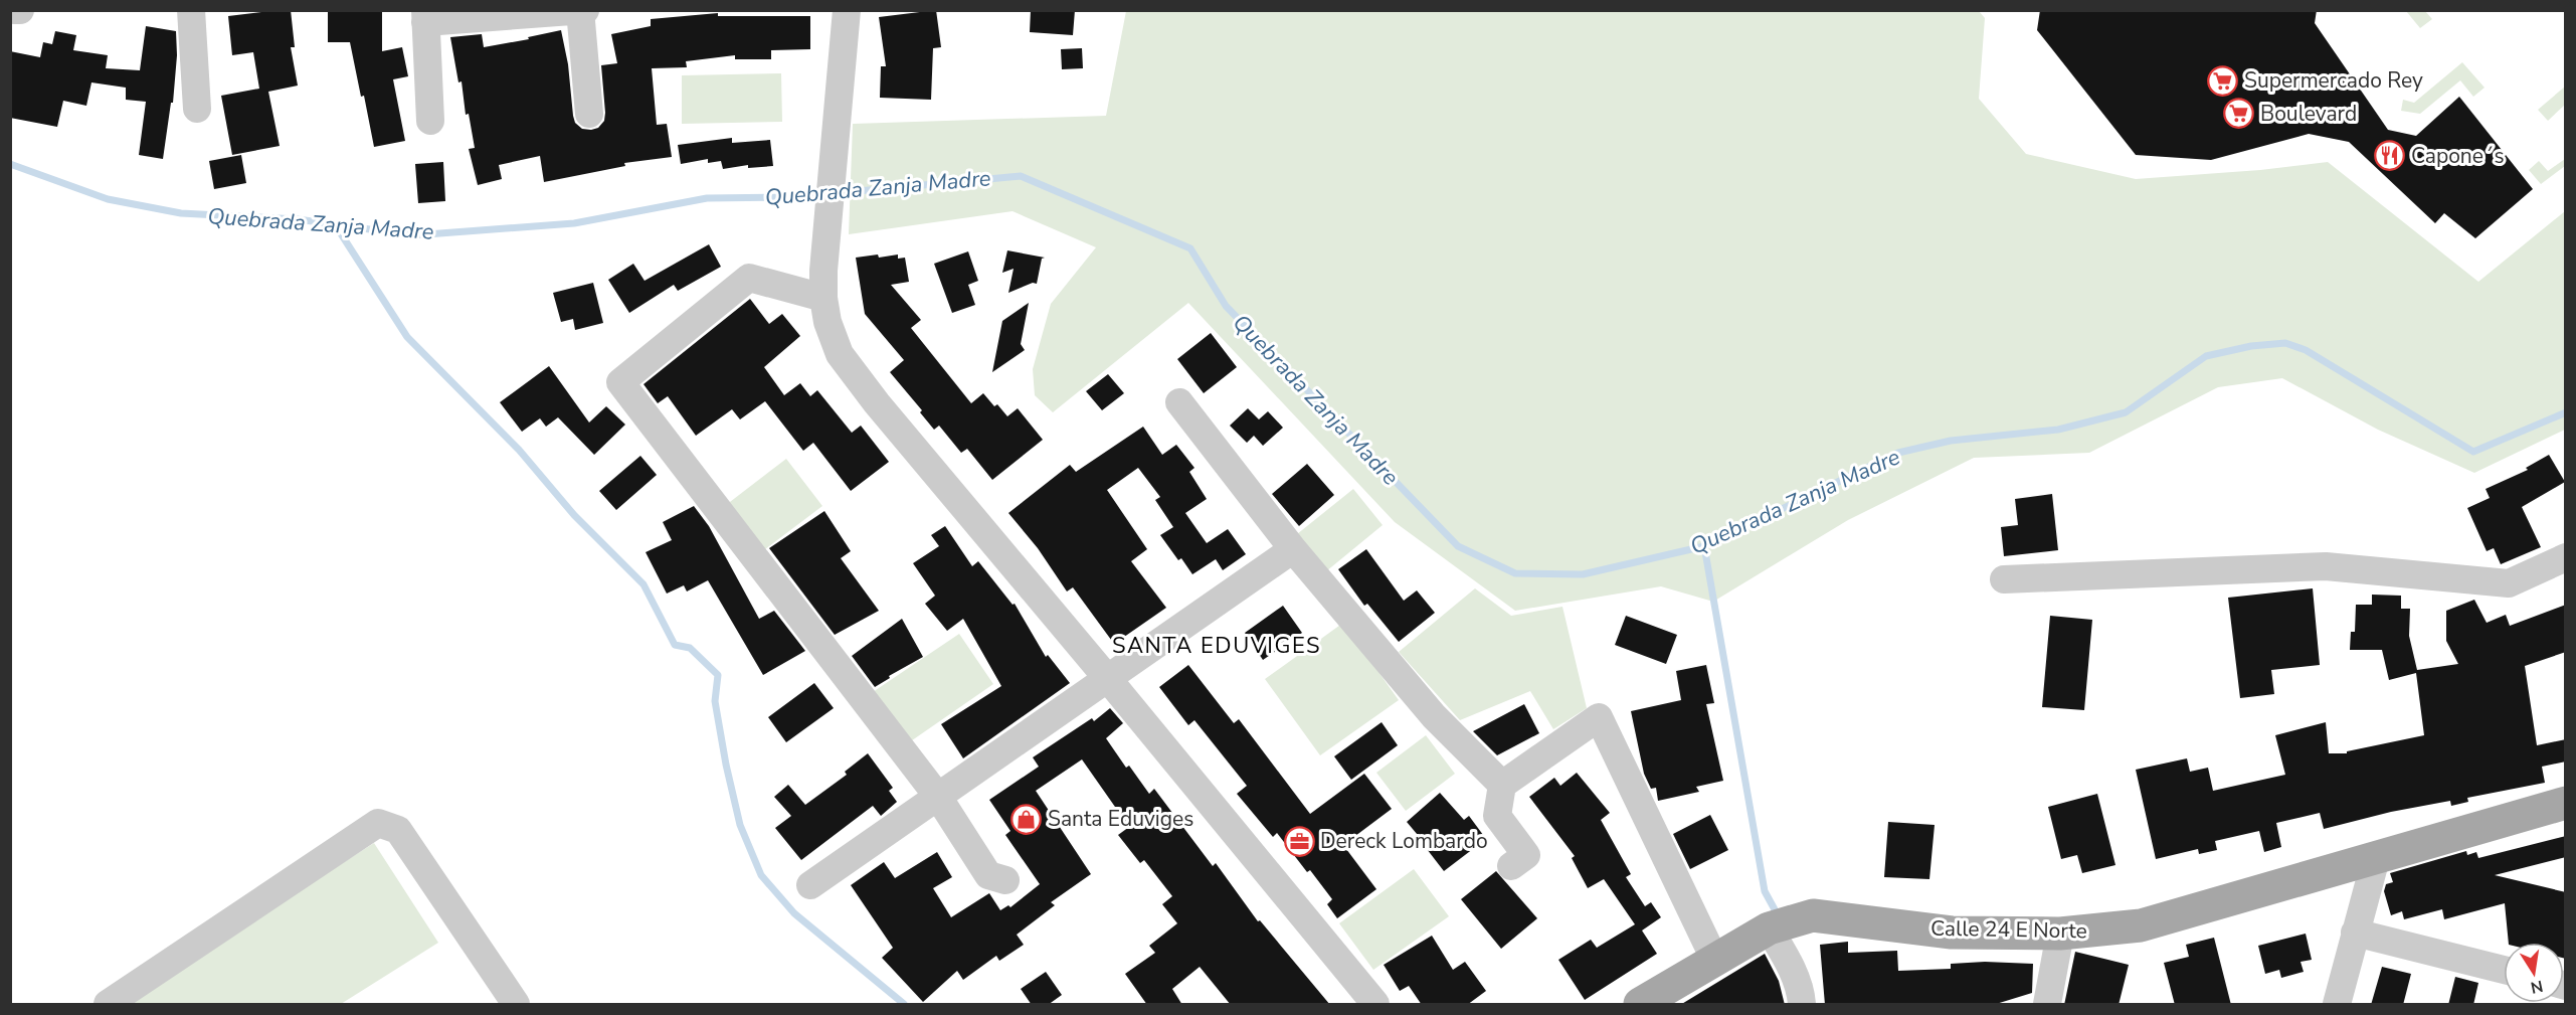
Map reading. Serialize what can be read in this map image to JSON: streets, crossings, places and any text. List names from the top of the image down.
{
  "streets": {
    "main road": ["Calle 24 E Norte"]
  },
  "districts": ["SANTA EDUVIGES"],
  "water": ["Quebrada Zanja Madre"],
  "places": {
    "supermarket": ["Supermercado Rey", "Boulevard"],
    "restaurant": ["Capone´s"],
    "shop": ["Santa Eduviges"],
    "office": ["Dereck Lombardo"]
  },
  "north": "bottom"
}
